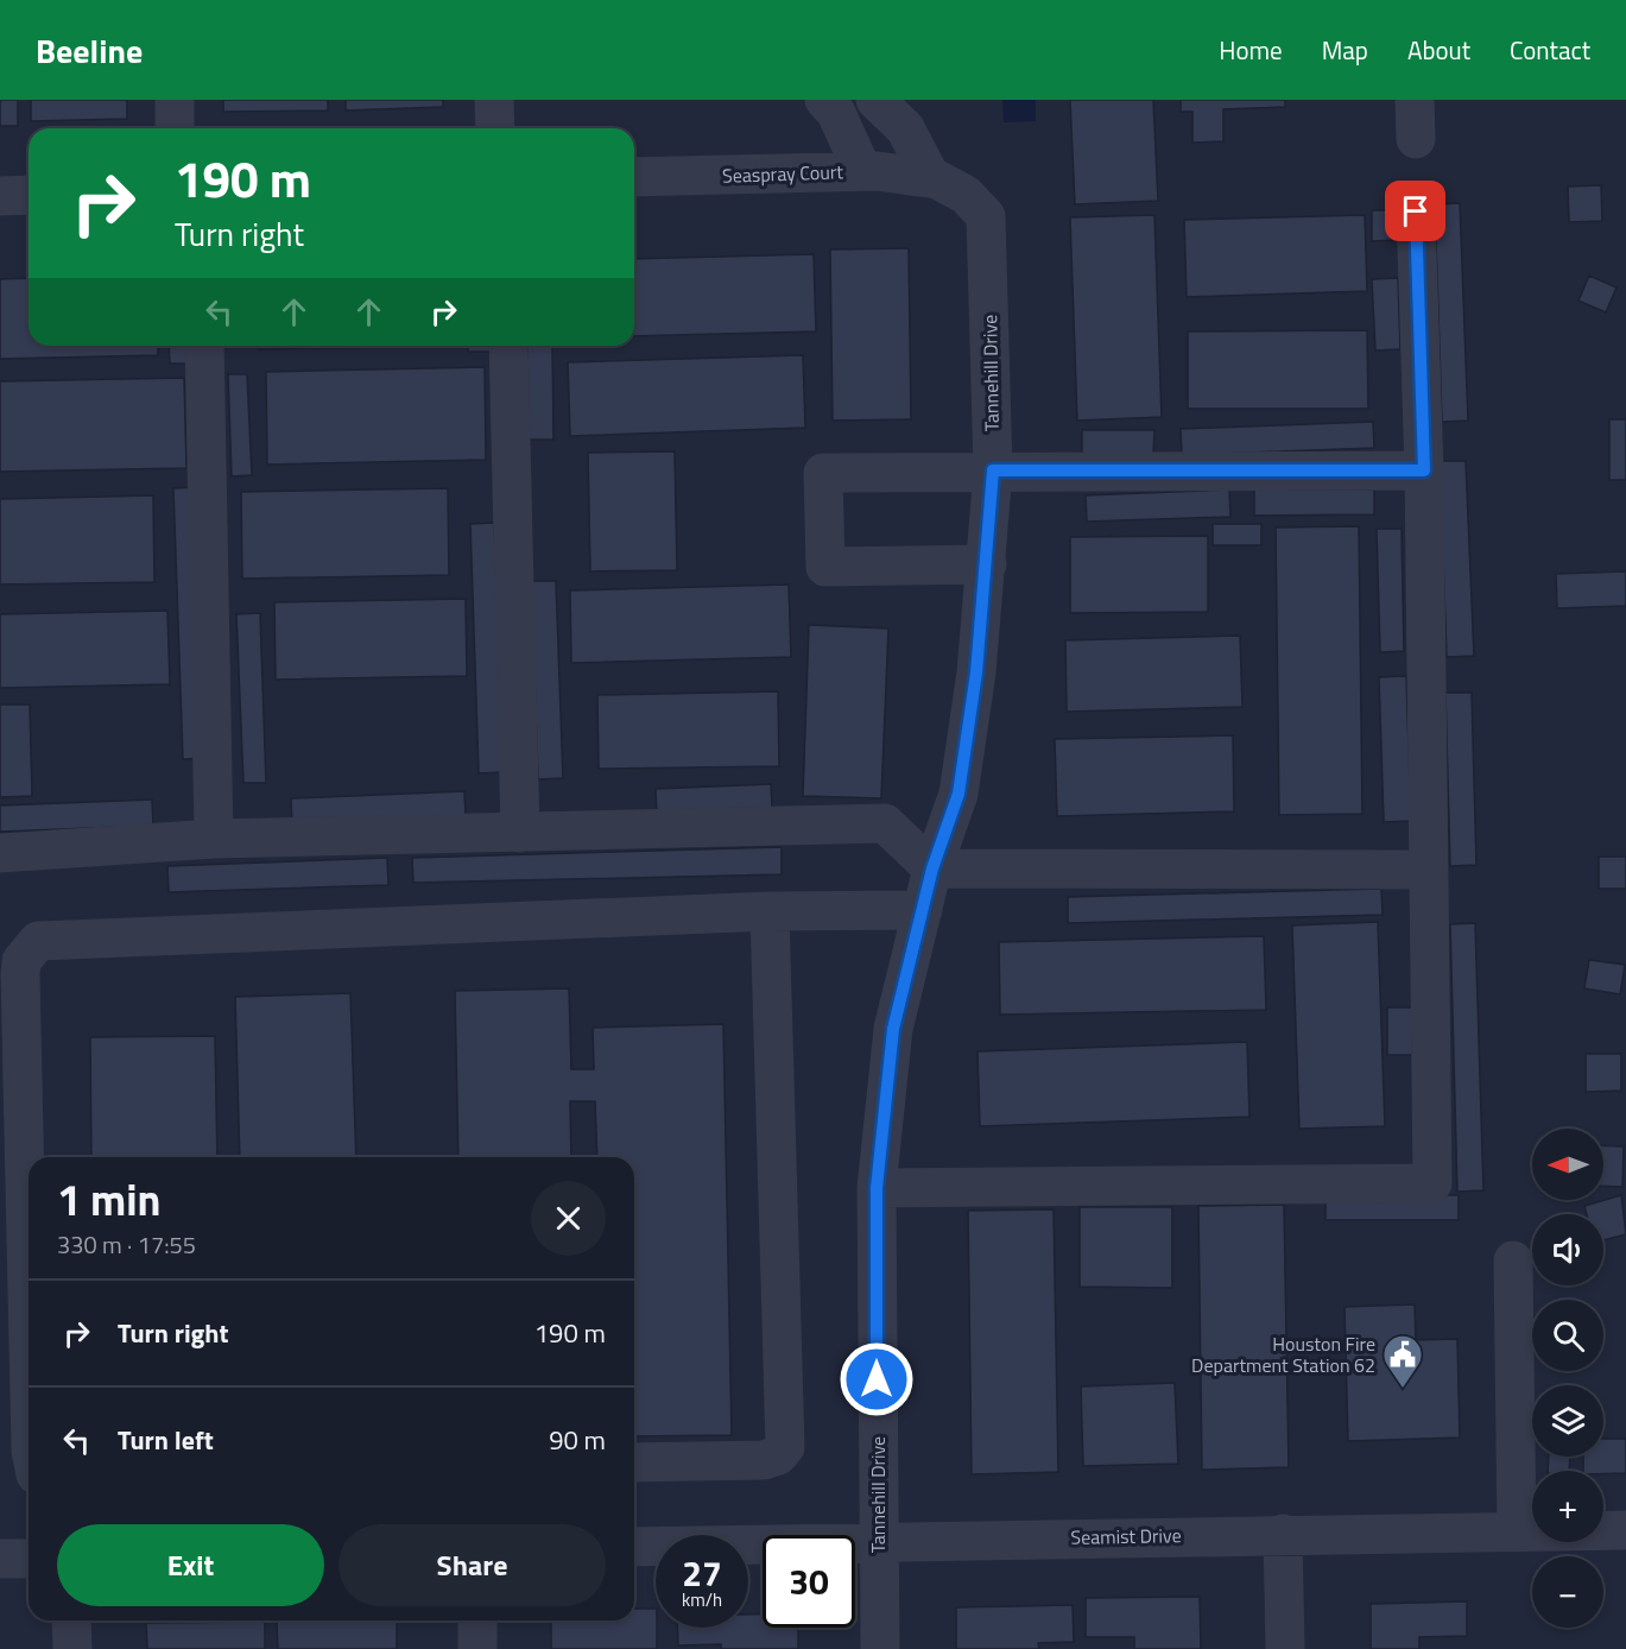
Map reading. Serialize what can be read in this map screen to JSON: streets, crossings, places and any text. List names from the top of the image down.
{
  "streets": {
    "street": ["Seaspray Court", "Tannehill Drive", "Seamist Drive"]
  },
  "crossings": [
    ["Seaspray Court", "Tannehill Drive"],
    ["Tannehill Drive", "Seamist Drive"]
  ],
  "places": {
    "public building": ["Houston Fire Department Station 62"]
  },
  "north": "left",
  "page": {
    "header": "Beeline",
    "nav": [
      "Home",
      "Map",
      "About",
      "Contact"
    ],
    "turn": ["190 m", "Turn right"],
    "map_buttons": ["+", "−"],
    "heading": ["1 min", "330 m · 17:55"],
    "list": [
      {
        "name": "Turn right",
        "value": "190 m"
      },
      {
        "name": "Turn left",
        "value": "90 m"
      }
    ],
    "buttons": ["Exit", "Share"],
    "speed": "27 km/h",
    "limit": "30"
  }
}
